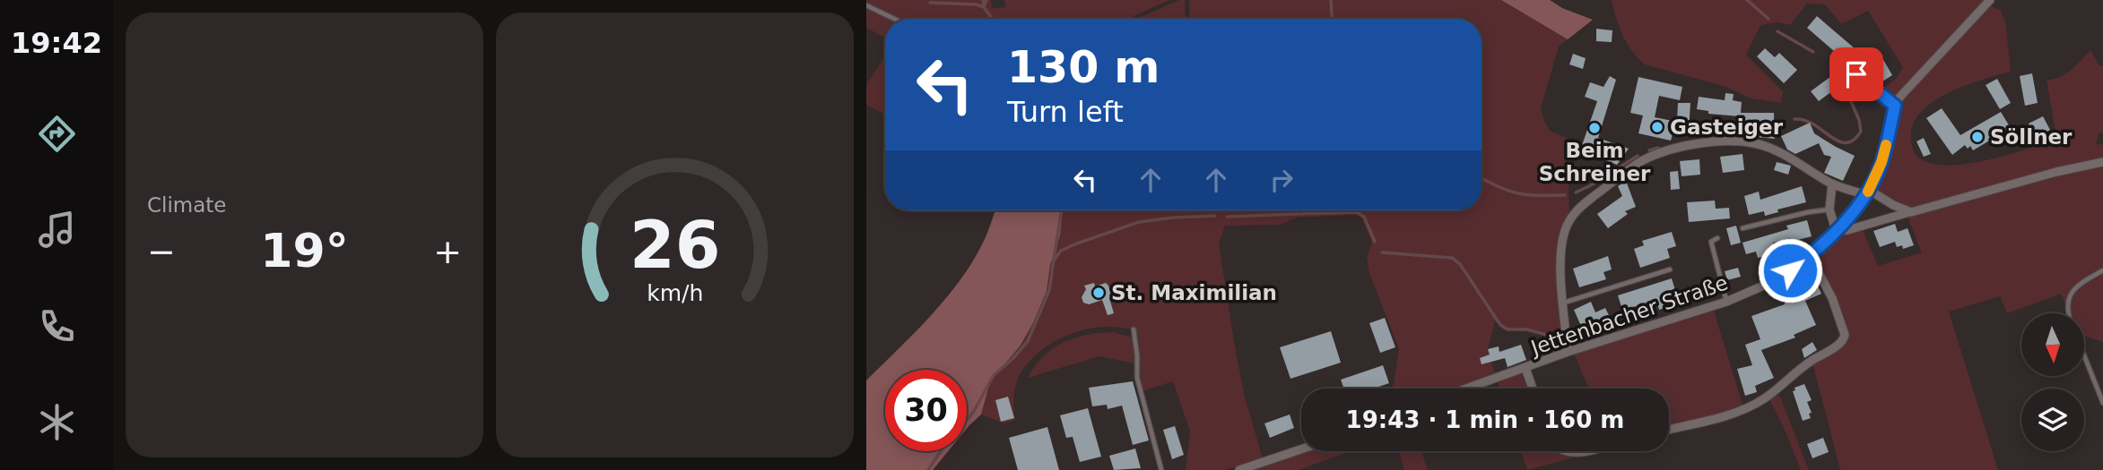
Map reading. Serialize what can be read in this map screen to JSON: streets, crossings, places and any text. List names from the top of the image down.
{
  "streets": {
    "street": ["Jettenbacher Straße"]
  },
  "places": [
    "Gasteiger",
    "Beim Schreiner",
    "Söllner",
    "St. Maximilian"
  ],
  "north": "bottom",
  "page": {
    "tabs": "19:42",
    "tile": "Climate",
    "turn": ["130 m", "Turn left"],
    "heat": ["−", "19°", "+"],
    "limit": "30",
    "trip": "19:43 · 1 min · 160 m",
    "gauge": ["26", "km/h"]
  }
}
